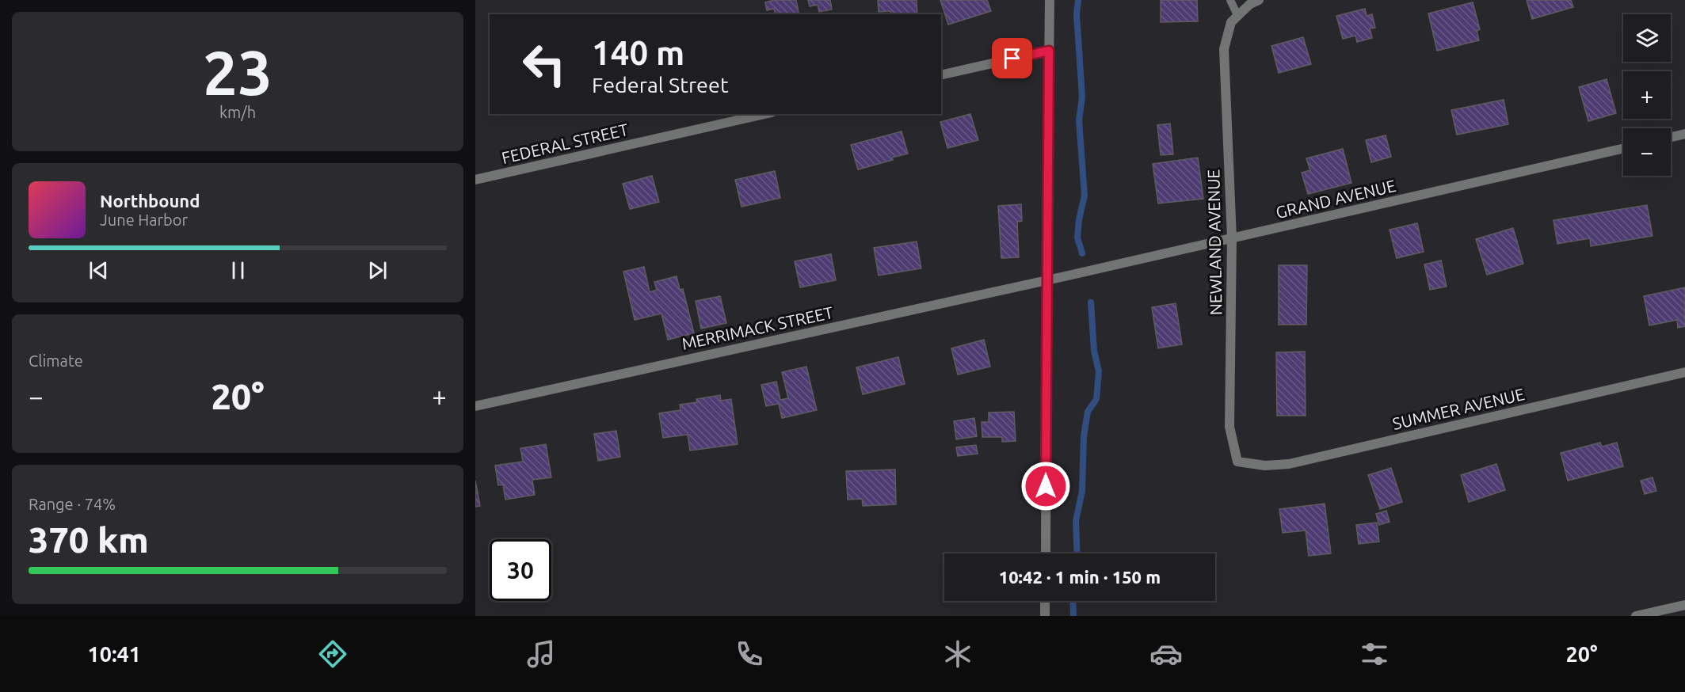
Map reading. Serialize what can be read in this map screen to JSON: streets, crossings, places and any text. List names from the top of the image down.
{
  "streets": {
    "street": [
      "FEDERAL STREET",
      "GRAND AVENUE",
      "NEWLAND AVENUE",
      "MERRIMACK STREET",
      "SUMMER AVENUE"
    ]
  },
  "crossings": [
    ["GRAND AVENUE", "NEWLAND AVENUE"],
    ["GRAND AVENUE", "MERRIMACK STREET"],
    ["NEWLAND AVENUE", "SUMMER AVENUE"]
  ],
  "page": {
    "tile": [
      ["23", "km/h"],
      "Climate",
      ["Range · 74%", "370 km"]
    ],
    "map_buttons": ["+", "−"],
    "turn": ["140 m", "Federal Street"],
    "song": ["Northbound", "June Harbor"],
    "heat": ["−", "20°", "+"],
    "limit": "30",
    "trip": "10:42 · 1 min · 150 m",
    "tabs": ["10:41", "20°"]
  }
}
